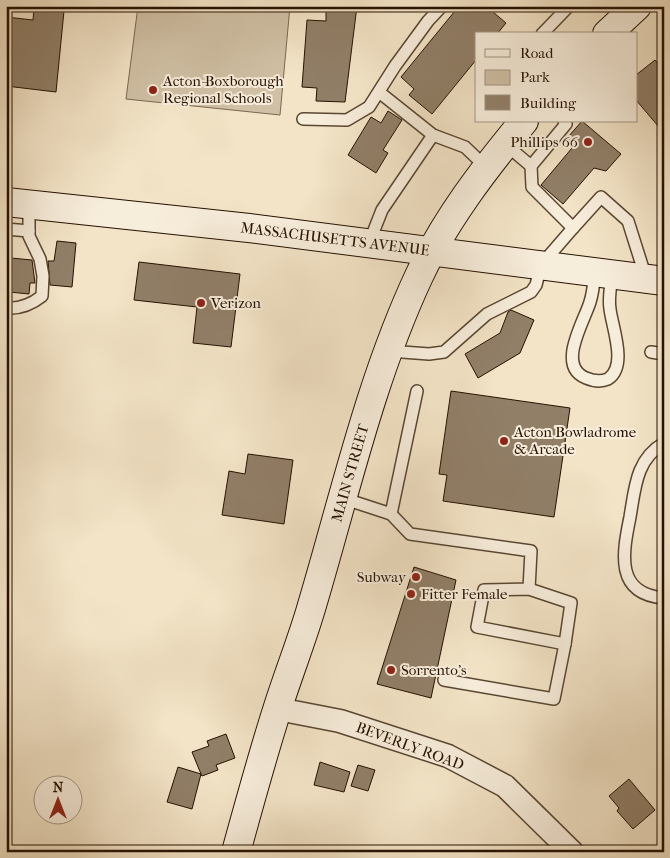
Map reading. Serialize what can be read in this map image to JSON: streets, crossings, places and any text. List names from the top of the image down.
{
  "streets": {
    "main road": ["MASSACHUSETTS AVENUE", "MAIN STREET"],
    "street": ["BEVERLY ROAD"]
  },
  "crossings": [
    ["MASSACHUSETTS AVENUE", "MAIN STREET"],
    ["MAIN STREET", "BEVERLY ROAD"]
  ],
  "places": [
    "Acton-Boxborough Regional Schools",
    "Phillips 66",
    "Verizon",
    "Acton Bowladrome & Arcade",
    "Subway",
    "Fitter Female",
    "Sorrento's"
  ],
  "legend": ["Road", "Park", "Building"],
  "north": "top"
}
